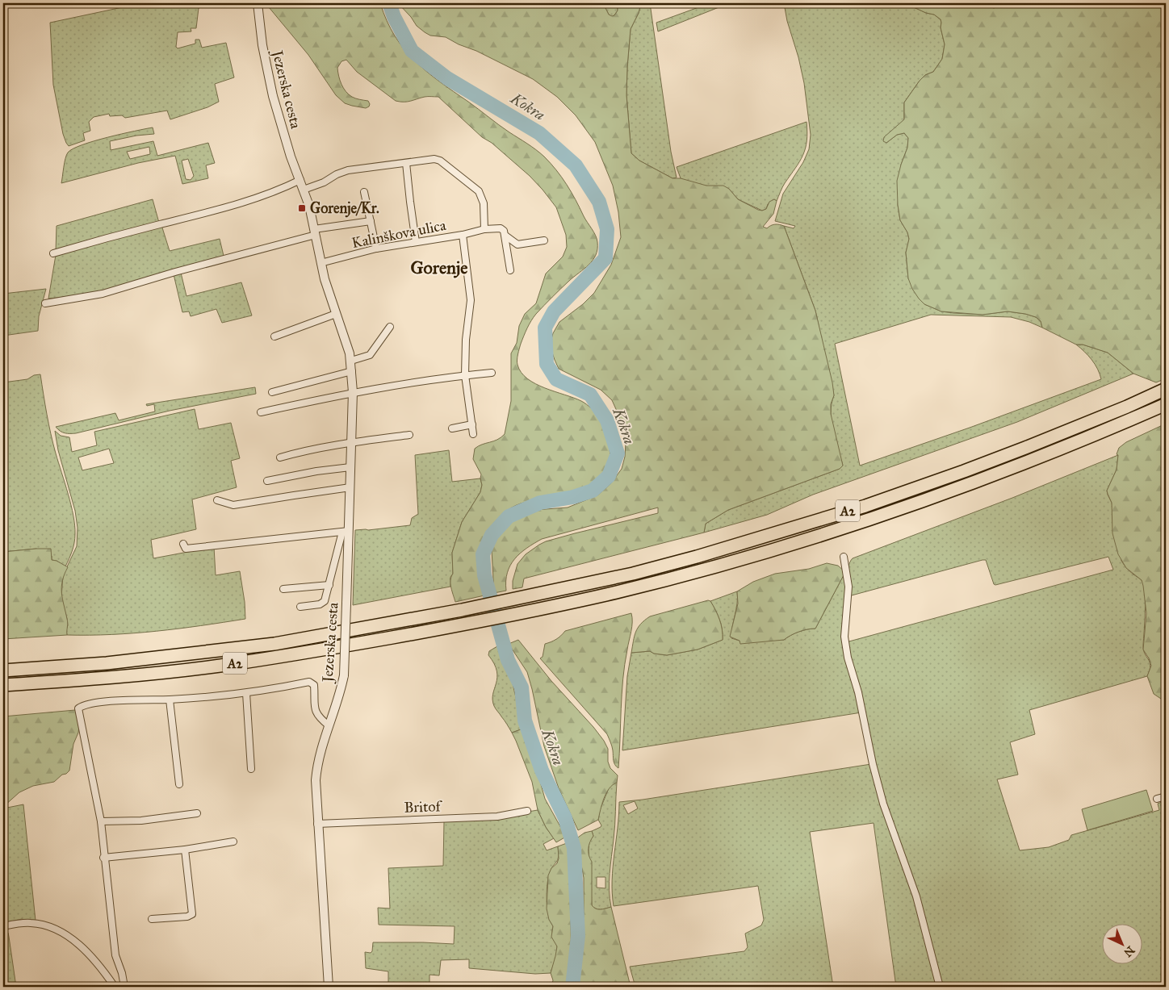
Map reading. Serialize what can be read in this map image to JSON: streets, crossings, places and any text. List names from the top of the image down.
{
  "streets": {
    "highway": ["A2"],
    "street": ["Jezerska cesta", "Kalinškova ulica", "Britof"]
  },
  "crossings": [
    ["Jezerska cesta", "Kalinškova ulica"],
    ["Jezerska cesta", "Britof"]
  ],
  "districts": ["Gorenje"],
  "water": ["Kokra"],
  "places": {
    "transit": ["Gorenje/Kr."]
  },
  "north": "bottom right"
}
